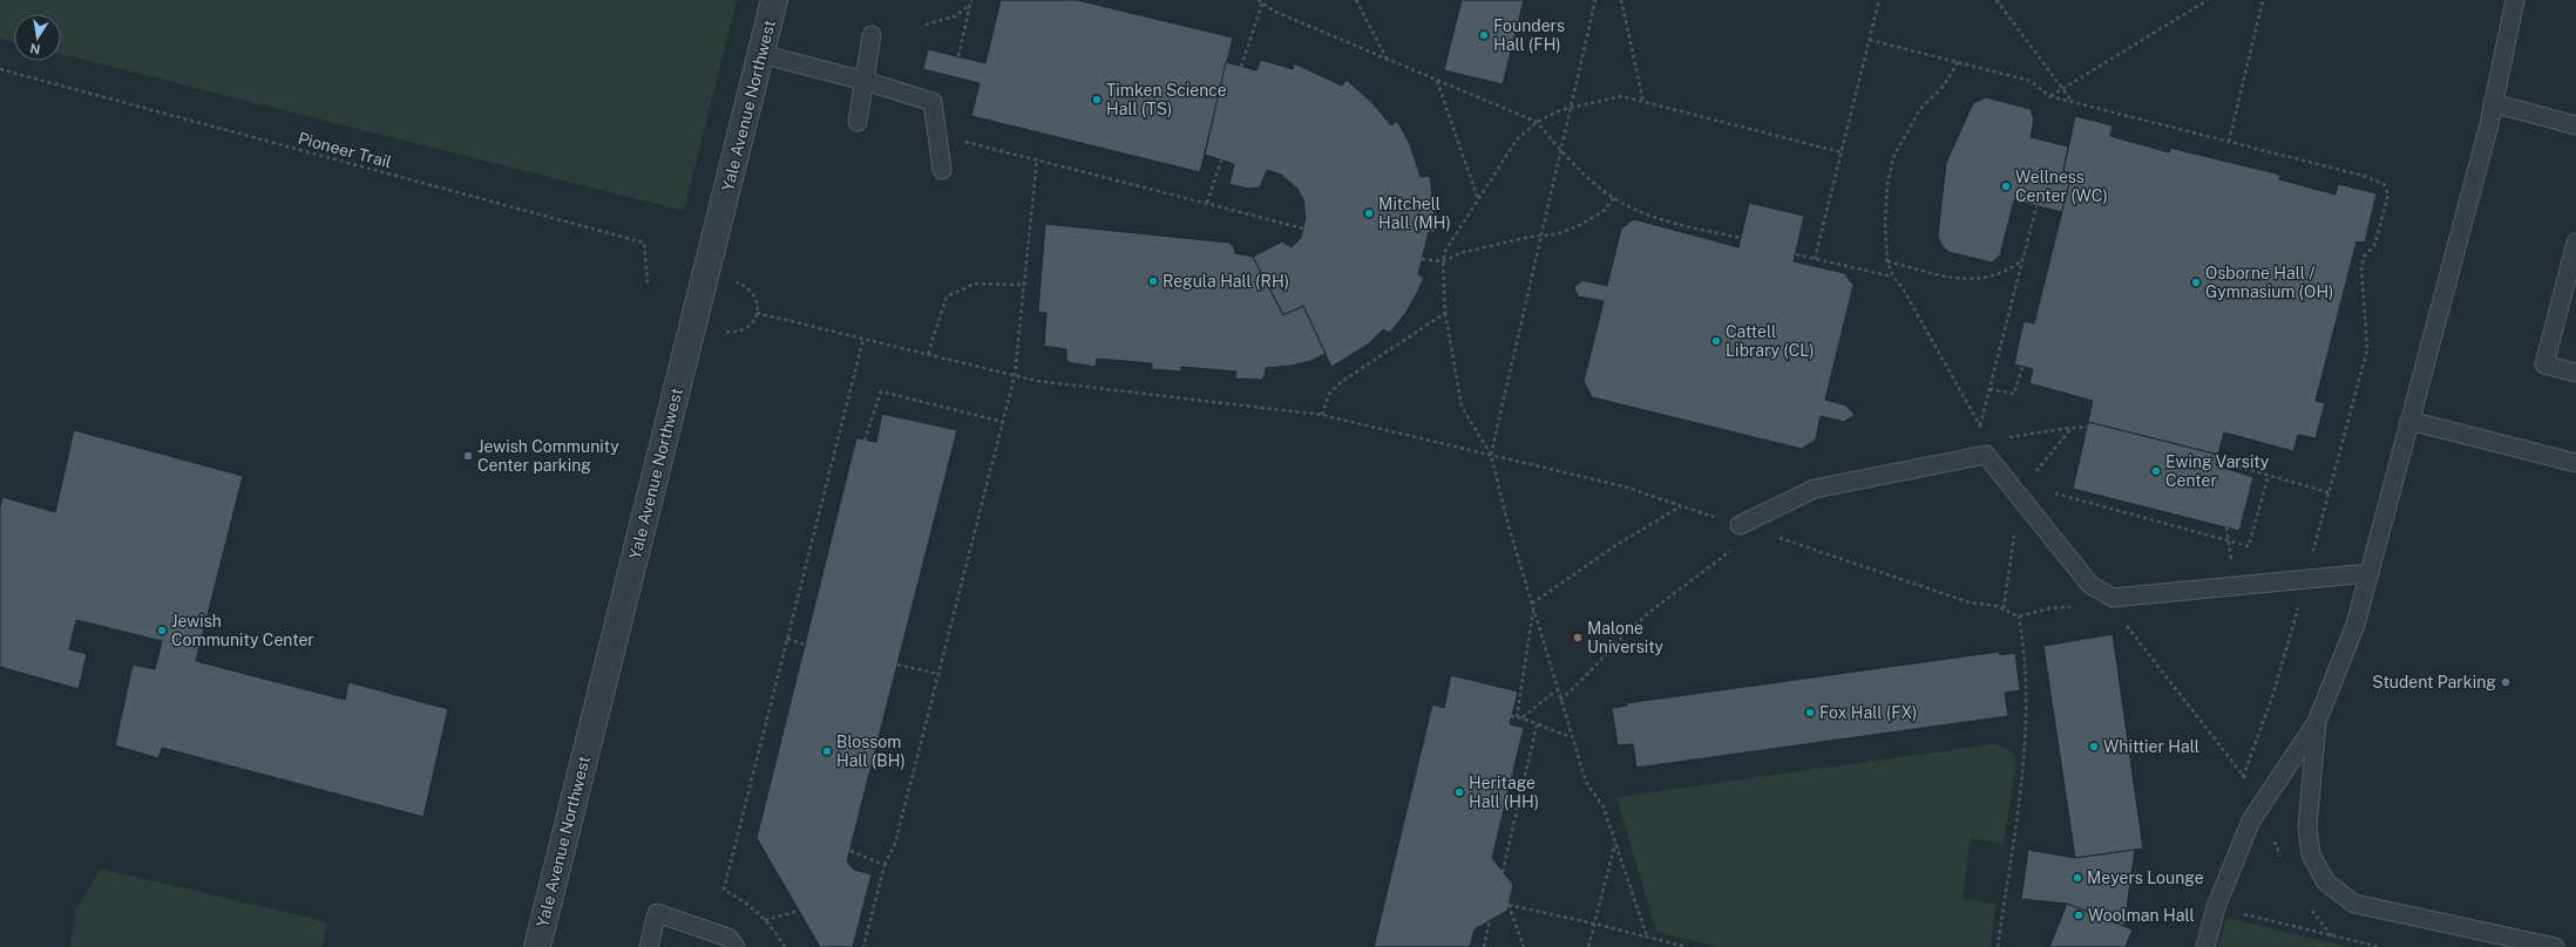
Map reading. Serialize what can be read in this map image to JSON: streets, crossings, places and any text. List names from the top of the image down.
{
  "streets": {
    "street": ["Yale Avenue Northwest"],
    "path": ["Pioneer Trail"]
  },
  "places": [
    "Founders Hall (FH)",
    "Timken Science Hall (TS)",
    "Wellness Center (WC)",
    "Mitchell Hall (MH)",
    "Regula Hall (RH)",
    "Osborne Hall / Gymnasium (OH)",
    "Cattell Library (CL)",
    "Jewish Community Center parking",
    "Ewing Varsity Center",
    "Jewish Community Center",
    "Malone University",
    "Student Parking",
    "Fox Hall (FX)",
    "Whittier Hall",
    "Blossom Hall (BH)",
    "Heritage Hall (HH)",
    "Meyers Lounge",
    "Woolman Hall"
  ],
  "north": "bottom"
}
